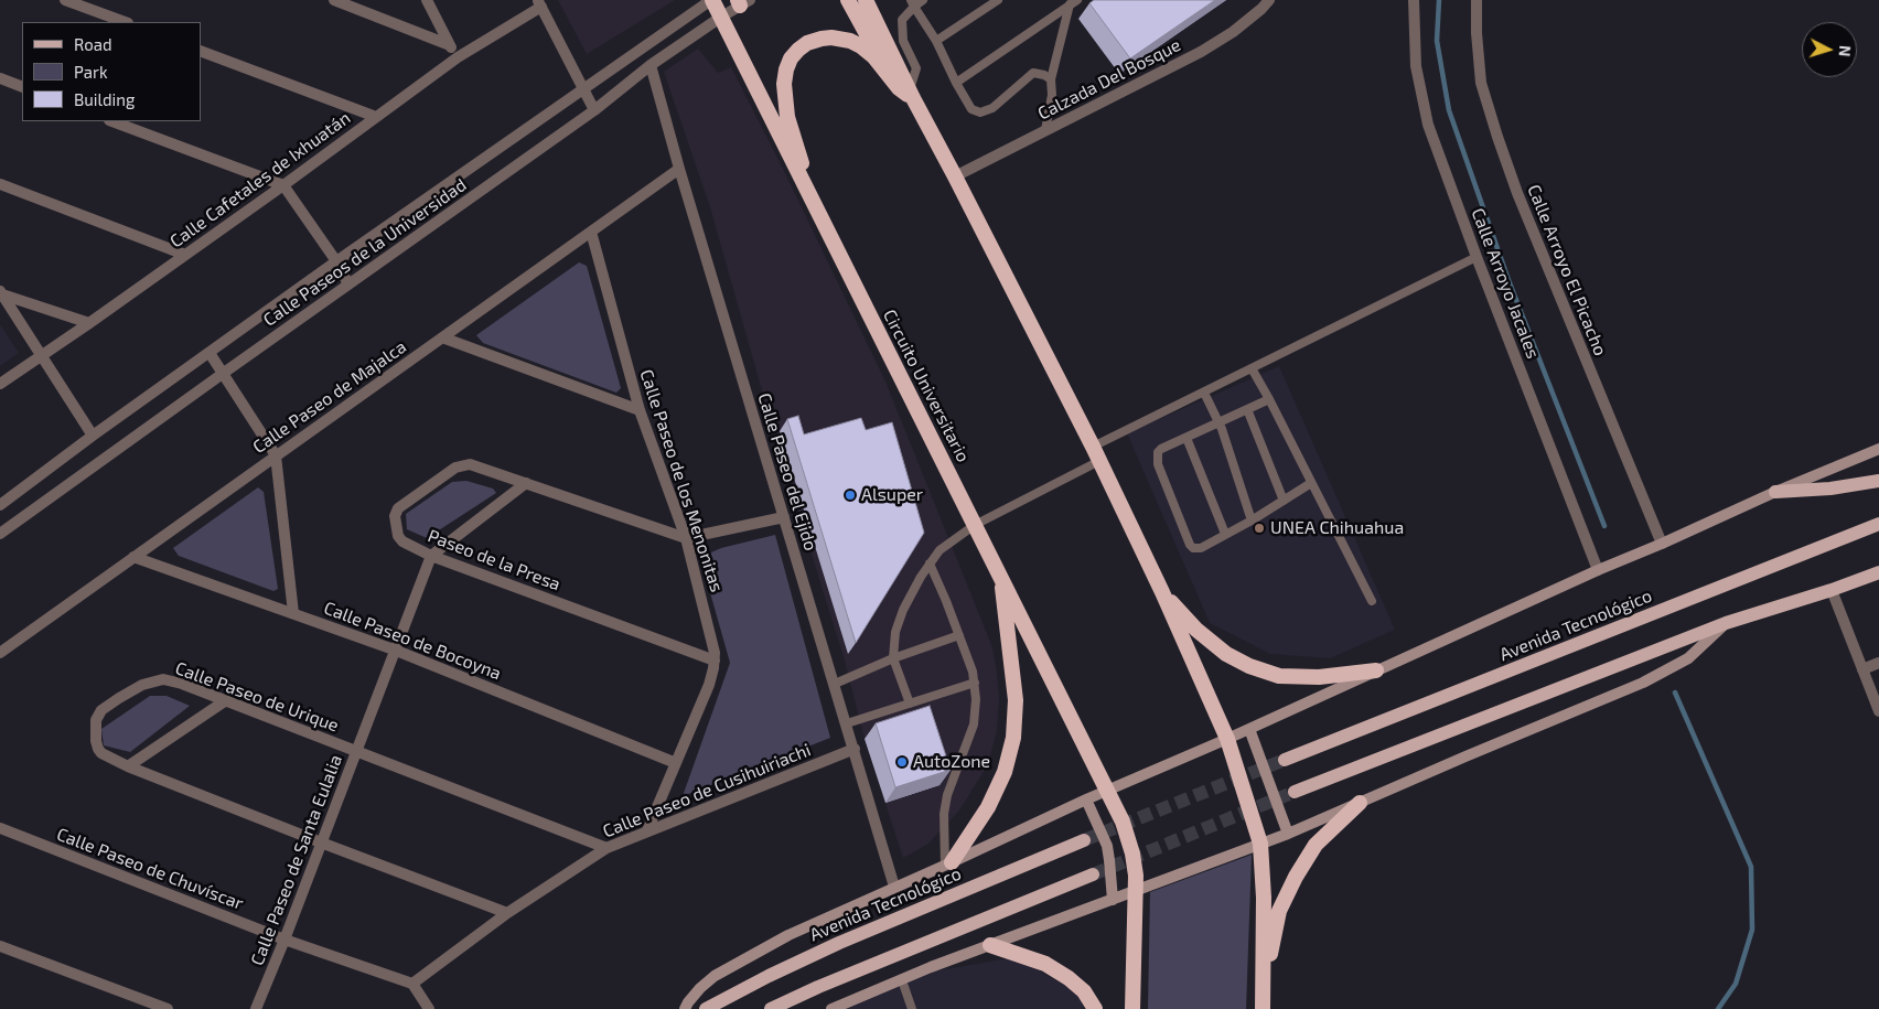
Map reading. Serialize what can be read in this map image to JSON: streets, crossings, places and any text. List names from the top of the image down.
{
  "streets": {
    "highway": ["Circuito Universitario"],
    "main road": ["Avenida Tecnológico"],
    "street": [
      "Calzada Del Bosque",
      "Calle Cafetales de Ixhuatán",
      "Calle Paseos de la Universidad",
      "Calle Arroyo El Picacho",
      "Calle Arroyo Jacales",
      "Calle Paseo de Majalca",
      "Calle Paseo del Ejido",
      "Calle Paseo de los Menonitas",
      "Paseo de la Presa",
      "Calle Paseo de Bocoyna",
      "Calle Paseo de Urique",
      "Calle Paseo de Cusihuiriachi",
      "Calle Paseo de Santa Eulalia",
      "Calle Paseo de Chuvíscar"
    ]
  },
  "crossings": [
    ["Calle Paseos de la Universidad", "Circuito Universitario"],
    ["Calle Paseos de la Universidad", "Calle Paseo del Ejido"],
    ["Calle Paseo de Majalca", "Calle Paseo del Ejido"],
    ["Calle Paseo de Majalca", "Calle Paseo de los Menonitas"],
    ["Calle Paseo de Majalca", "Calle Paseo de Bocoyna"],
    ["Calle Paseo del Ejido", "Calle Paseo de Cusihuiriachi"],
    ["Calle Paseo de los Menonitas", "Paseo de la Presa"],
    ["Calle Paseo de los Menonitas", "Calle Paseo de Bocoyna"],
    ["Calle Paseo de los Menonitas", "Calle Paseo de Cusihuiriachi"],
    ["Paseo de la Presa", "Calle Paseo de Santa Eulalia"],
    ["Calle Paseo de Bocoyna", "Calle Paseo de Santa Eulalia"],
    ["Calle Paseo de Urique", "Calle Paseo de Cusihuiriachi"],
    ["Calle Paseo de Urique", "Calle Paseo de Santa Eulalia"],
    ["Calle Paseo de Cusihuiriachi", "Calle Paseo de Chuvíscar"],
    ["Calle Paseo de Santa Eulalia", "Calle Paseo de Chuvíscar"]
  ],
  "places": ["Alsuper", "UNEA Chihuahua", "AutoZone"],
  "legend": ["Road", "Park", "Building"],
  "north": "right"
}
